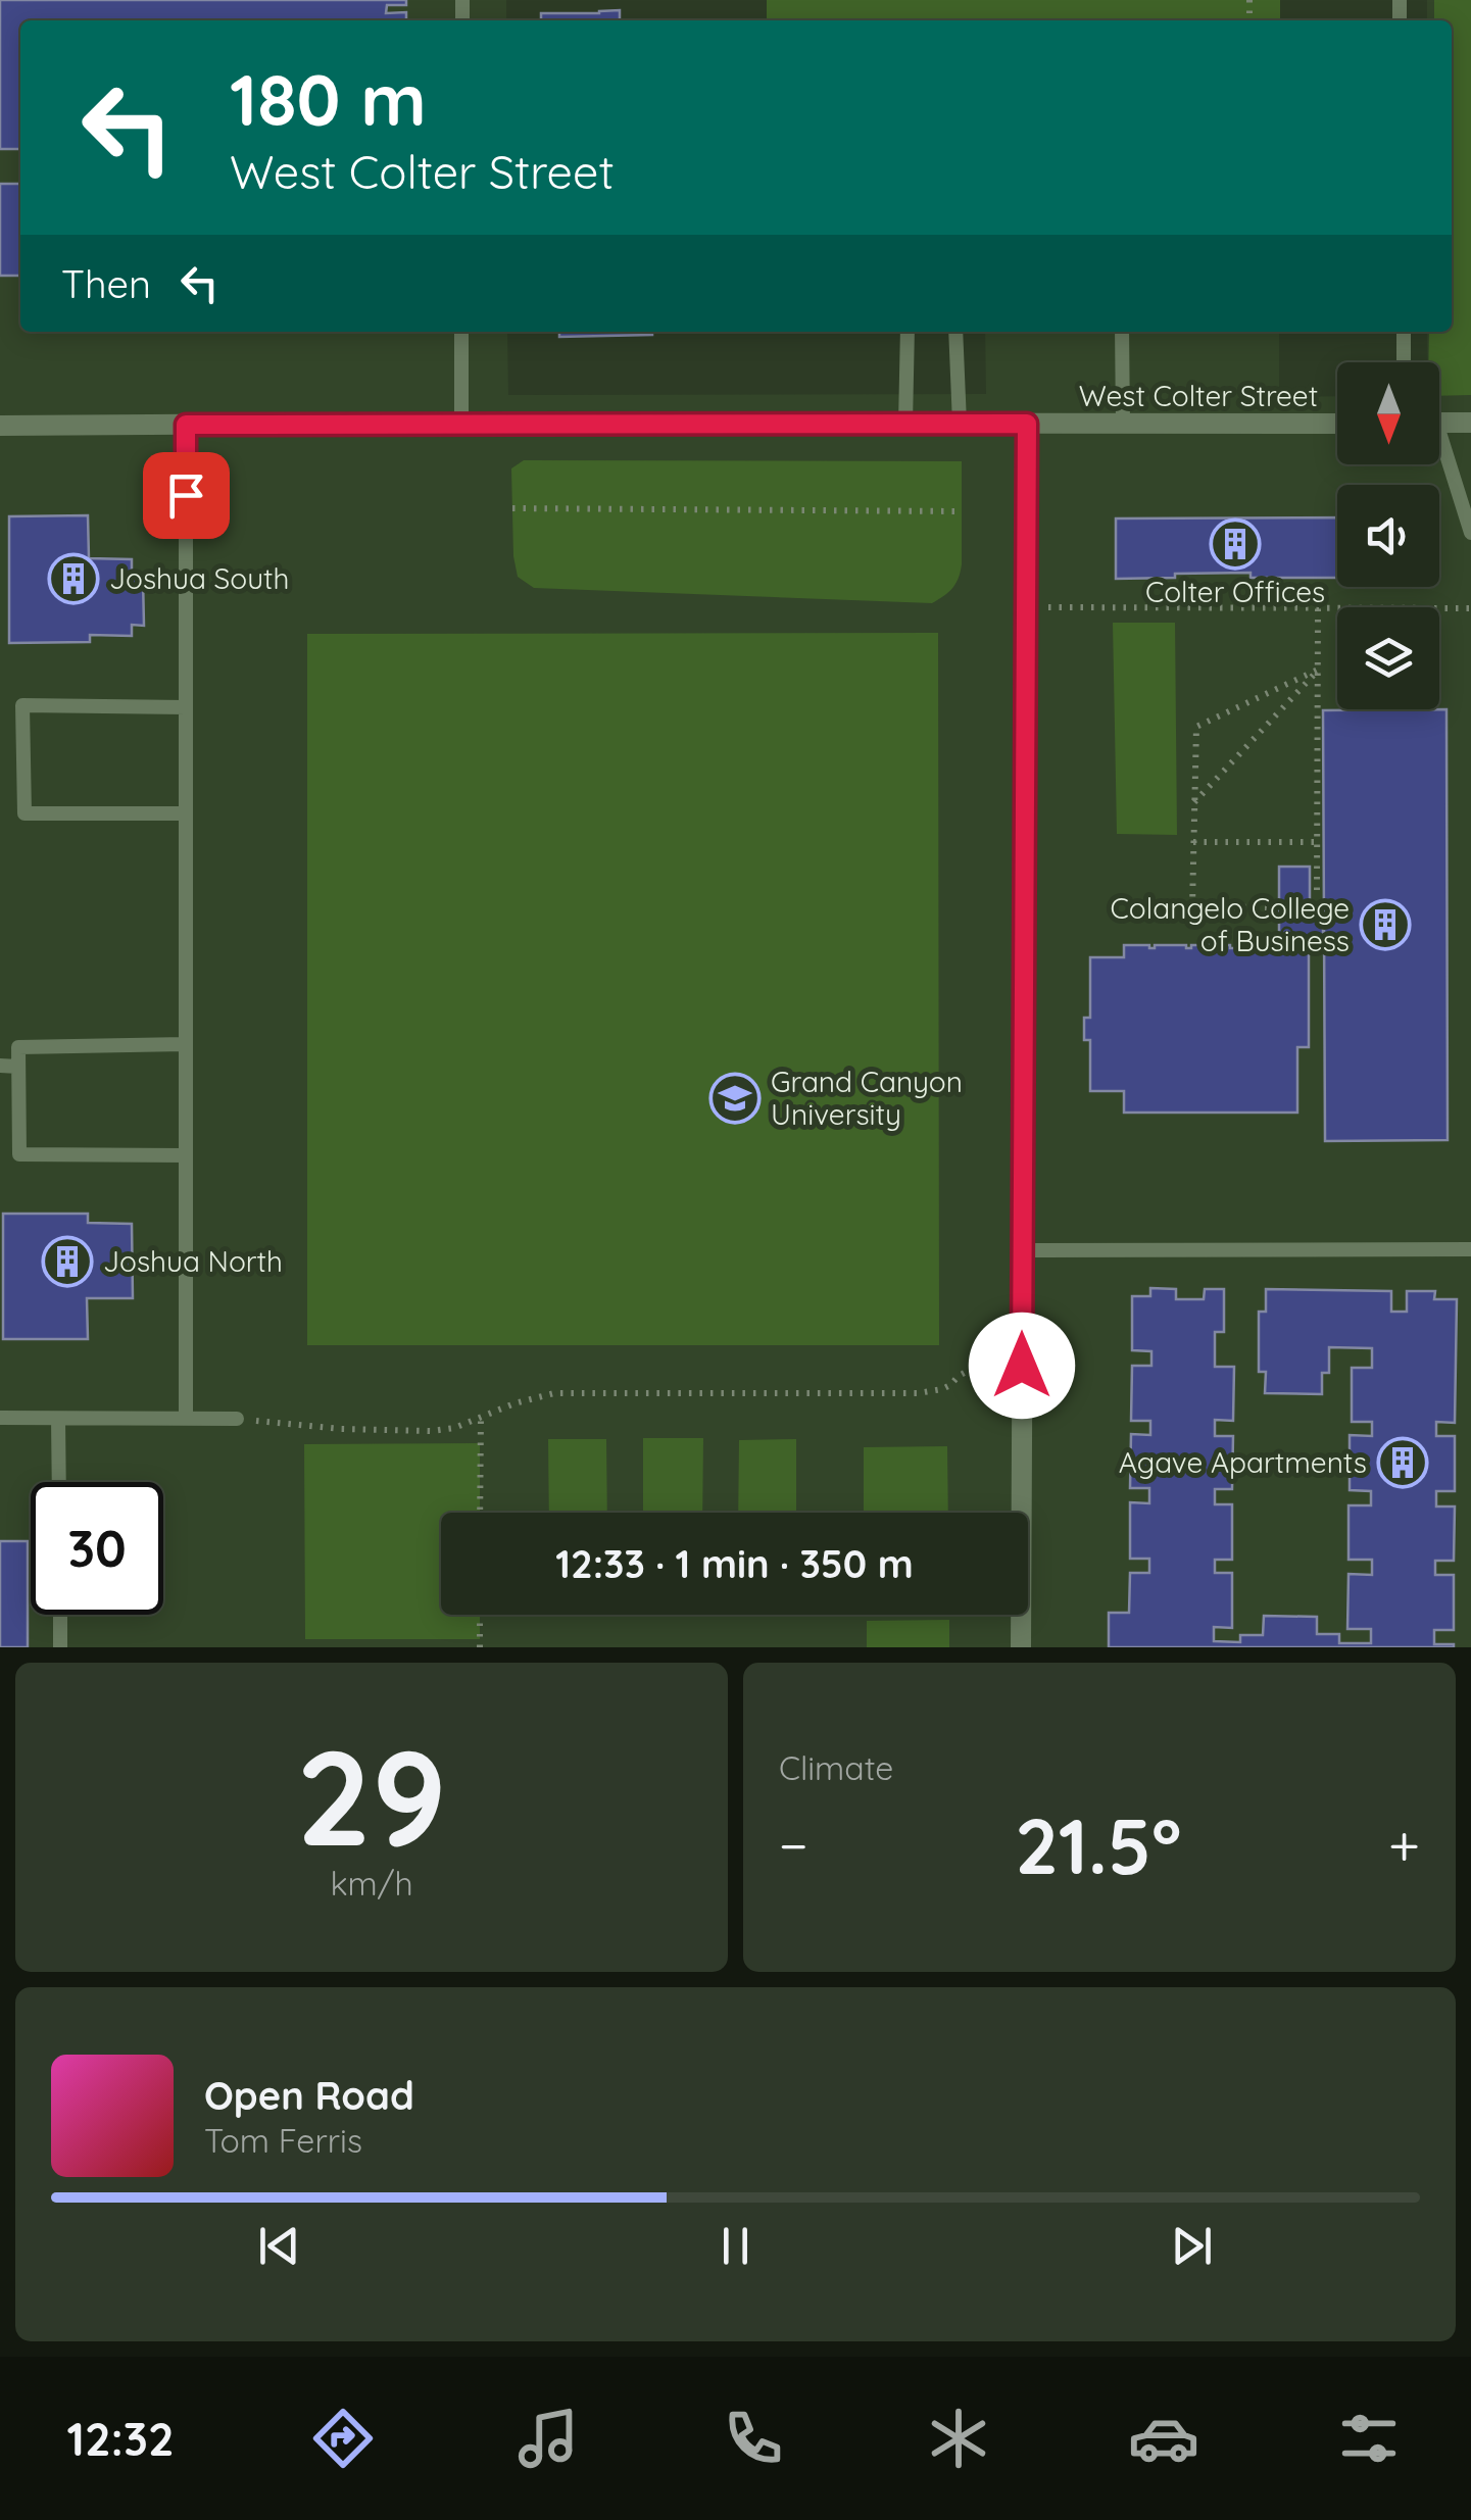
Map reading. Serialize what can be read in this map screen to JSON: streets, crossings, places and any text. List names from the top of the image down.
{
  "streets": {
    "street": ["West Colter Street"]
  },
  "places": {
    "building": [
      "Colter Offices",
      "Joshua South",
      "Colangelo College of Business",
      "Joshua North",
      "Agave Apartments"
    ],
    "school or university": ["Grand Canyon University"]
  },
  "north": "bottom",
  "page": {
    "turn": ["180 m", "West Colter Street"],
    "then": "Then",
    "limit": "30",
    "trip": "12:33 · 1 min · 350 m",
    "tile": [
      ["29", "km/h"],
      "Climate"
    ],
    "heat": ["−", "21.5°", "+"],
    "song": ["Open Road", "Tom Ferris"],
    "tabs": "12:32"
  }
}
